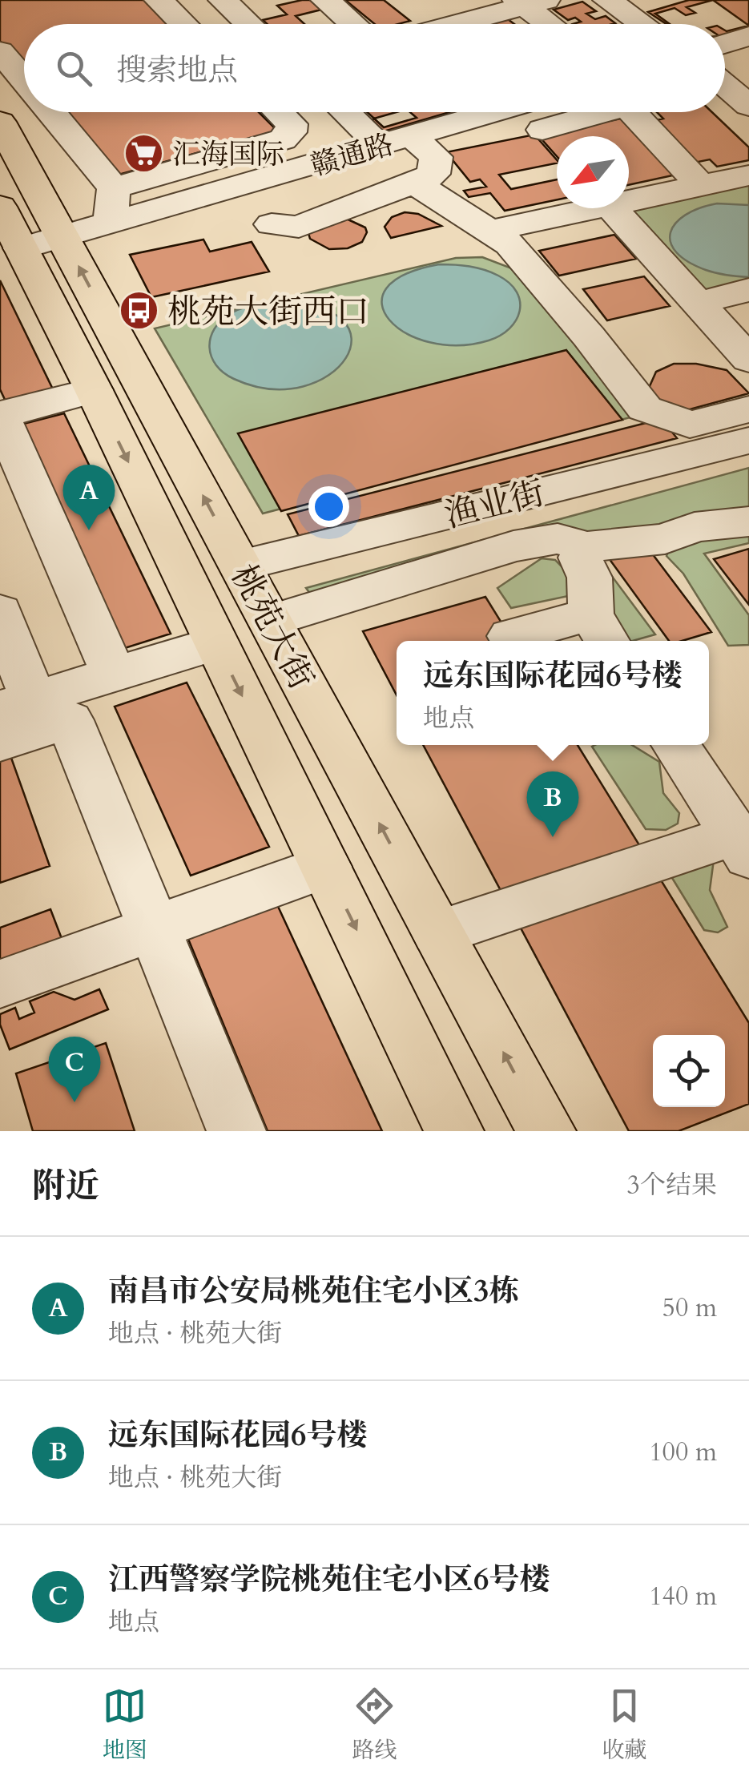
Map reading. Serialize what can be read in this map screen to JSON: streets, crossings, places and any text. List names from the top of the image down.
{
  "streets": {
    "main road": ["桃苑大街"],
    "street": ["赣通路", "渔业街"]
  },
  "crossings": [
    ["赣通路", "桃苑大街"],
    ["渔业街", "桃苑大街"]
  ],
  "places": {
    "supermarket": ["汇海国际"],
    "bus stop": ["桃苑大街西口"]
  },
  "north": "bottom left",
  "page": {
    "search": "搜索地点",
    "pins": ["A", "B", "C"],
    "popup": ["远东国际花园6号楼", "地点"],
    "heading": ["附近", "3个结果"],
    "list": [
      {
        "mark": "A",
        "name": "南昌市公安局桃苑住宅小区3栋",
        "note": "地点 · 桃苑大街",
        "value": "50 m"
      },
      {
        "mark": "B",
        "name": "远东国际花园6号楼",
        "note": "地点 · 桃苑大街",
        "value": "100 m"
      },
      {
        "mark": "C",
        "name": "江西警察学院桃苑住宅小区6号楼",
        "note": "地点",
        "value": "140 m"
      }
    ],
    "nav": ["地图", "路线", "收藏"]
  }
}
